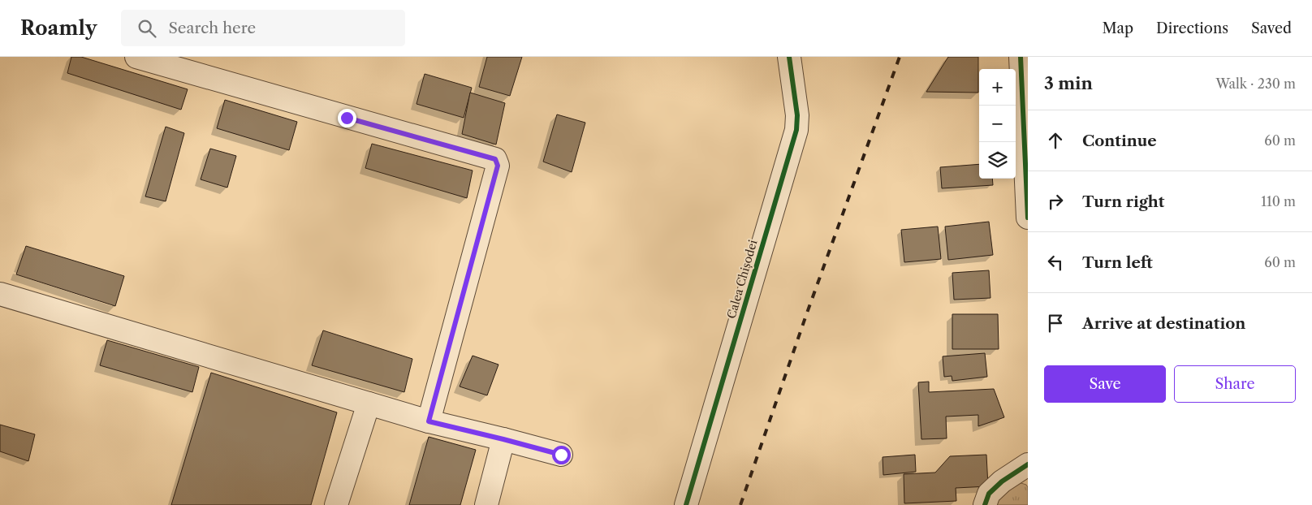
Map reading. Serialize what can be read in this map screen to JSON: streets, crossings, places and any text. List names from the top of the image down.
{
  "streets": {
    "street": ["Calea Chișodei"]
  },
  "page": {
    "header": "Roamly",
    "search": "Search here",
    "nav": ["Map", "Directions", "Saved"],
    "heading": ["3 min", "Walk · 230 m"],
    "map_buttons": ["+", "−"],
    "list": [
      ["Continue", "60 m"],
      ["Turn right", "110 m"],
      ["Turn left", "60 m"],
      "Arrive at destination"
    ],
    "buttons": ["Save", "Share"]
  }
}
